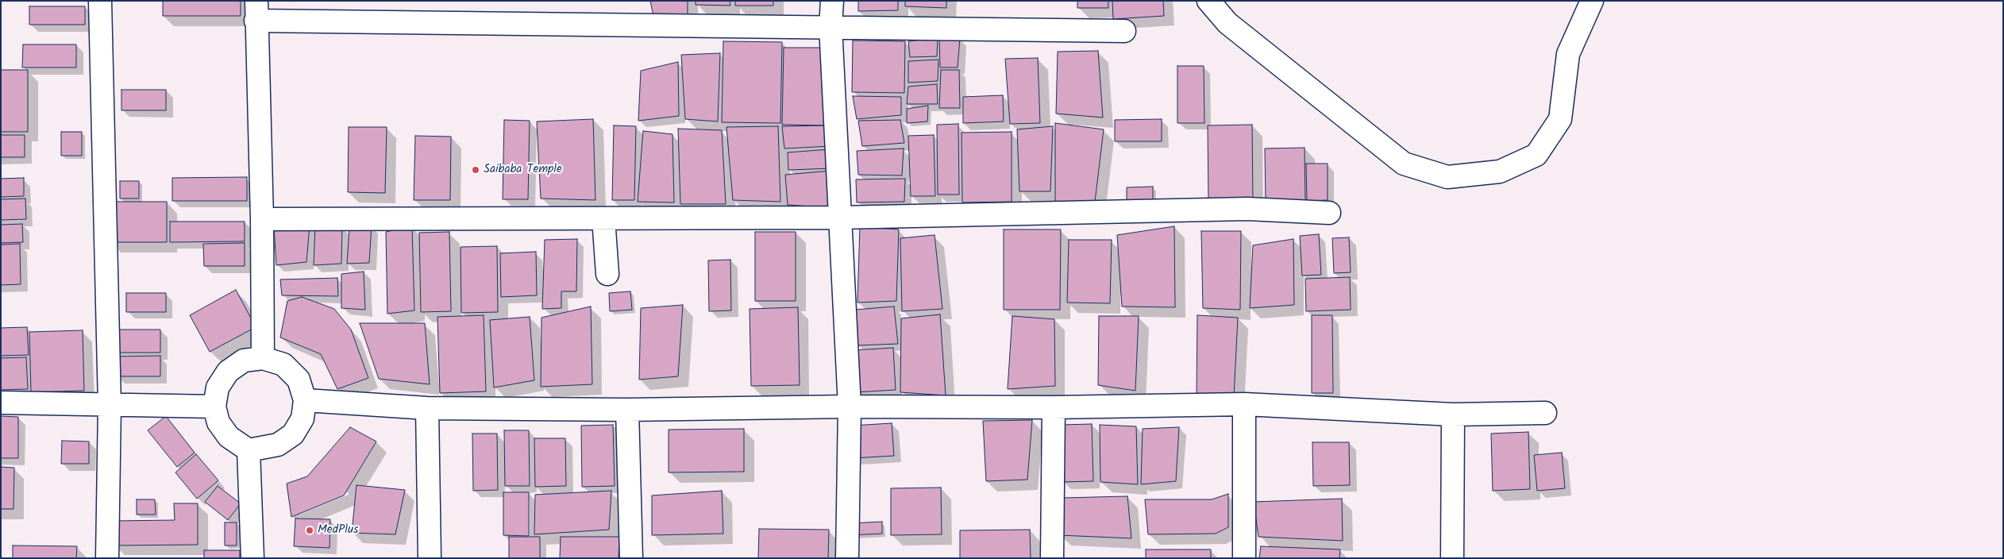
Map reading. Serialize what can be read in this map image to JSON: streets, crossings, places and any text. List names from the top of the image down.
{
  "places": ["Saibaba Temple", "MedPlus"]
}
